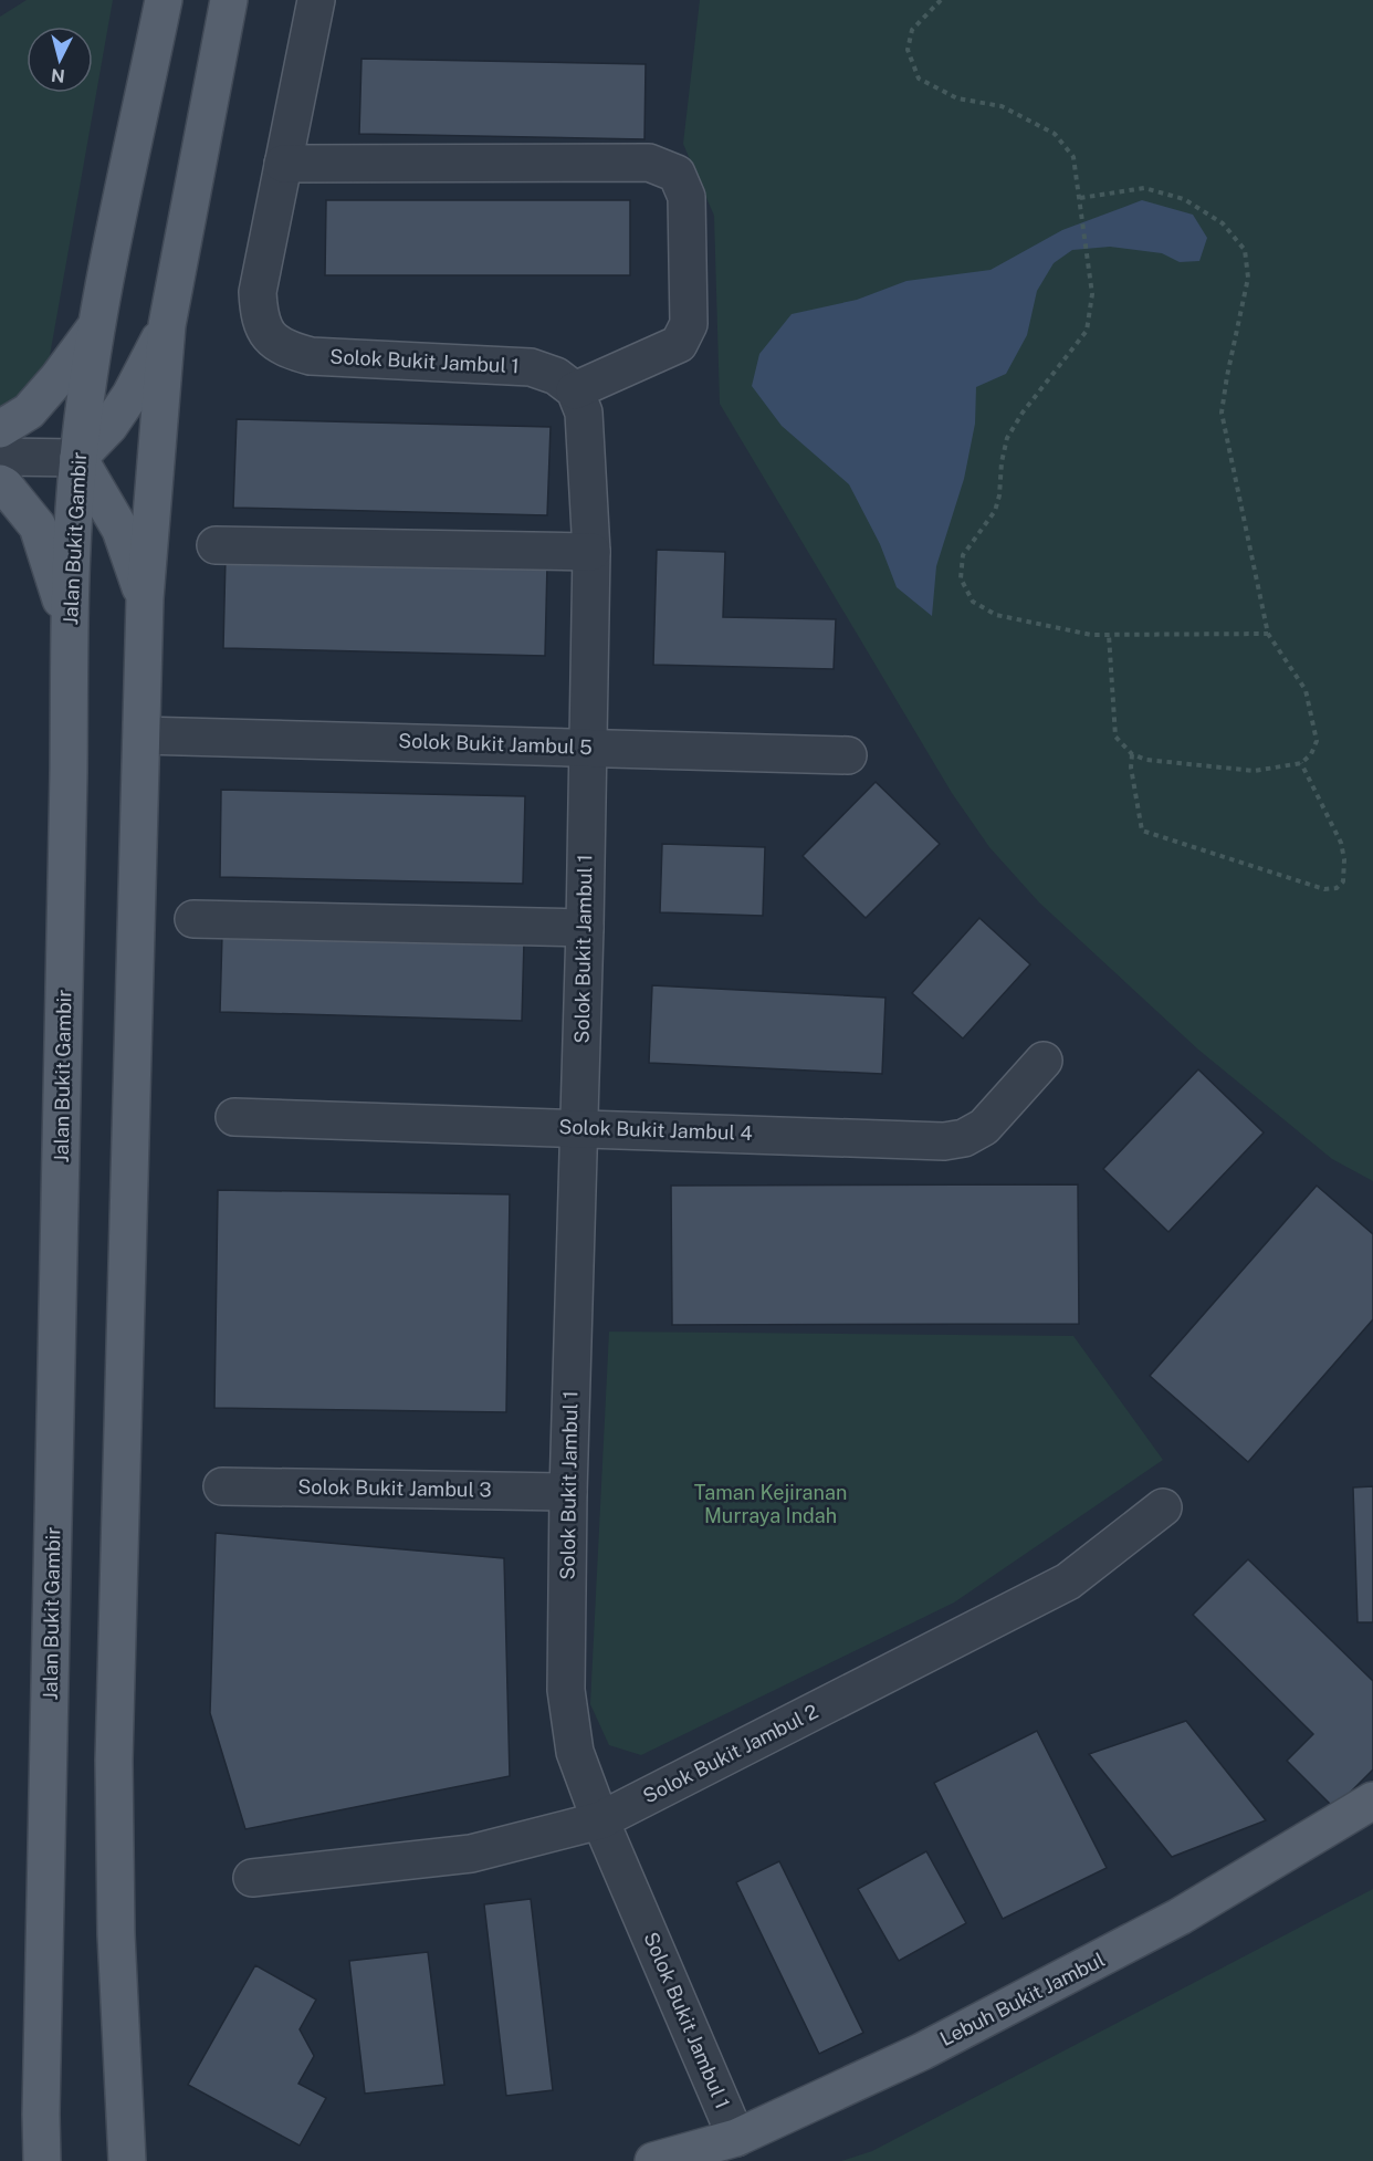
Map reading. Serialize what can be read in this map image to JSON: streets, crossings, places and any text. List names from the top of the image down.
{
  "streets": {
    "main road": ["Jalan Bukit Gambir", "Lebuh Bukit Jambul"],
    "street": [
      "Solok Bukit Jambul 1",
      "Solok Bukit Jambul 5",
      "Solok Bukit Jambul 4",
      "Solok Bukit Jambul 3",
      "Solok Bukit Jambul 2"
    ]
  },
  "crossings": [
    ["Solok Bukit Jambul 1", "Solok Bukit Jambul 5"],
    ["Solok Bukit Jambul 1", "Solok Bukit Jambul 4"],
    ["Solok Bukit Jambul 1", "Solok Bukit Jambul 3"],
    ["Solok Bukit Jambul 1", "Solok Bukit Jambul 2"],
    ["Solok Bukit Jambul 1", "Lebuh Bukit Jambul"]
  ],
  "parks": ["Taman Kejiranan Murraya Indah"],
  "north": "bottom"
}
